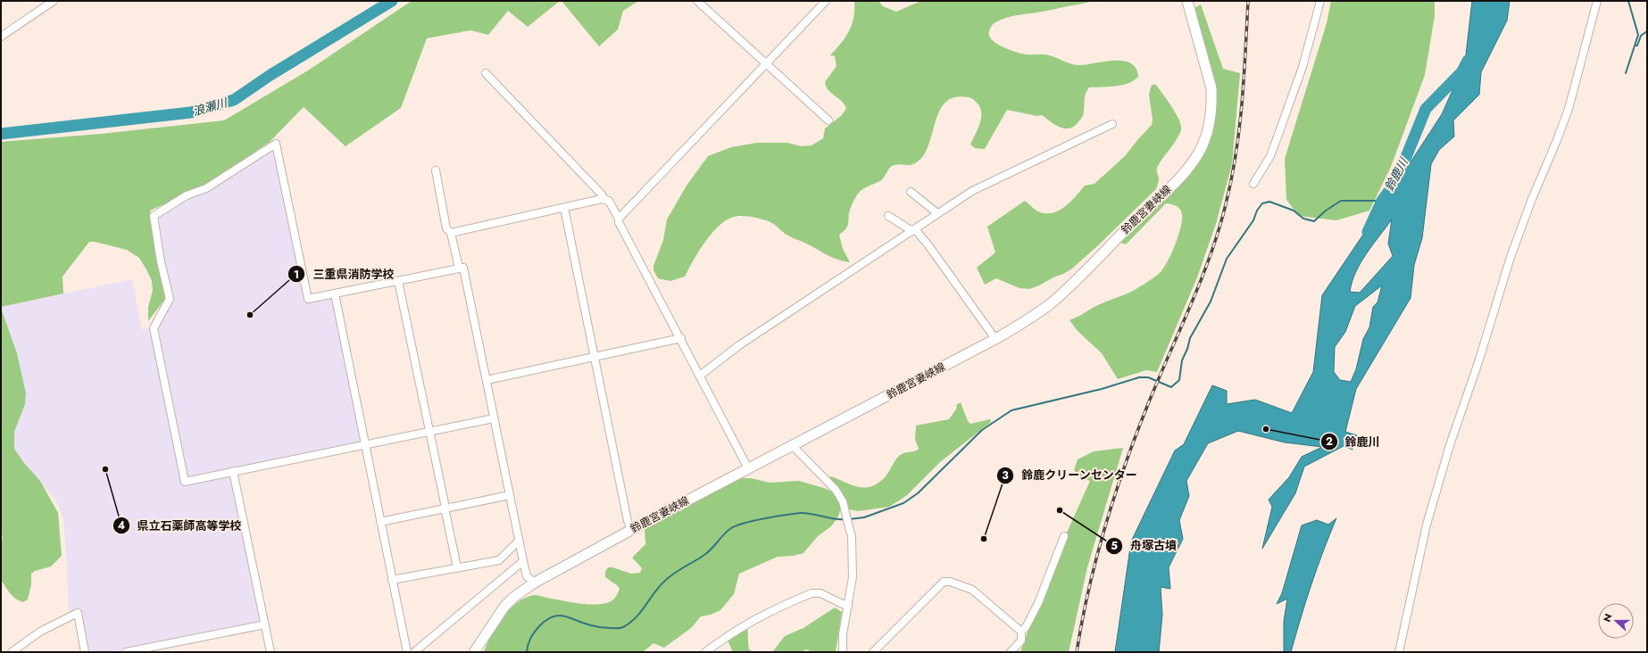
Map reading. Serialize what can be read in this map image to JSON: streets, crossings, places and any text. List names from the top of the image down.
{
  "streets": {
    "main road": ["鈴鹿宮妻峡線"]
  },
  "water": ["浪瀬川", "鈴鹿川"],
  "places": [
    "三重県消防学校",
    "鈴鹿川",
    "県立石薬師高等学校",
    "舟塚古墳",
    "鈴鹿クリーンセンター"
  ],
  "north": "left"
}
